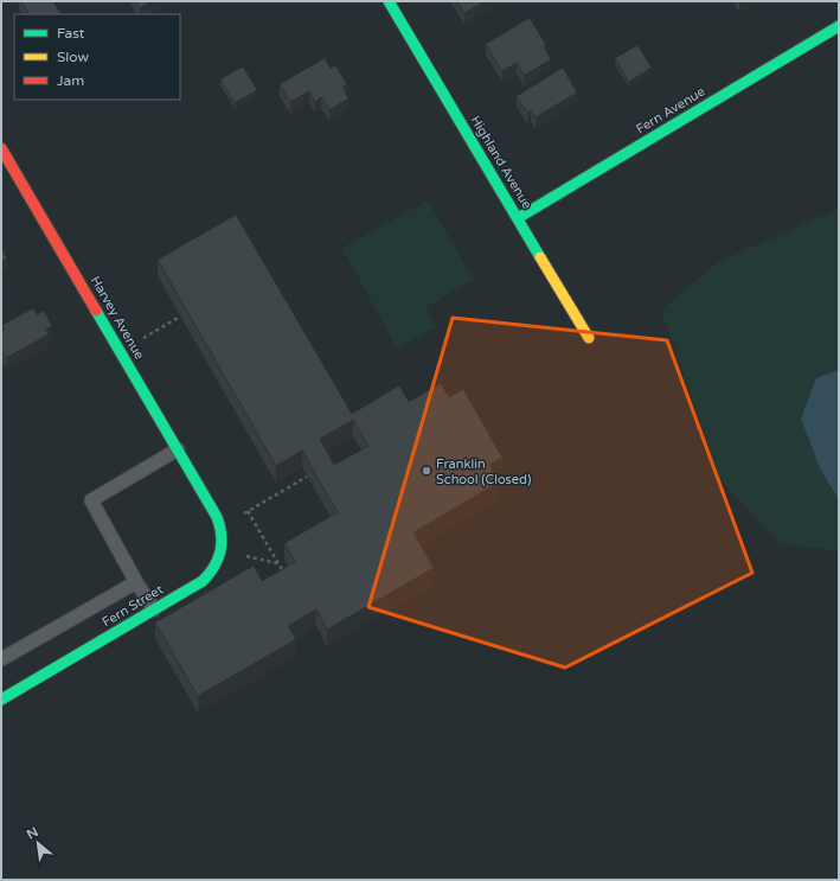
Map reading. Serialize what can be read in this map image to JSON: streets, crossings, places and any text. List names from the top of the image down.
{
  "streets": {
    "street": [
      "Fern Avenue",
      "Highland Avenue",
      "Harvey Avenue",
      "Fern Street"
    ]
  },
  "crossings": [
    ["Fern Avenue", "Highland Avenue"],
    ["Harvey Avenue", "Fern Street"]
  ],
  "places": ["Franklin School (Closed)"],
  "legend": ["Fast", "Slow", "Jam"],
  "north": "top left"
}
